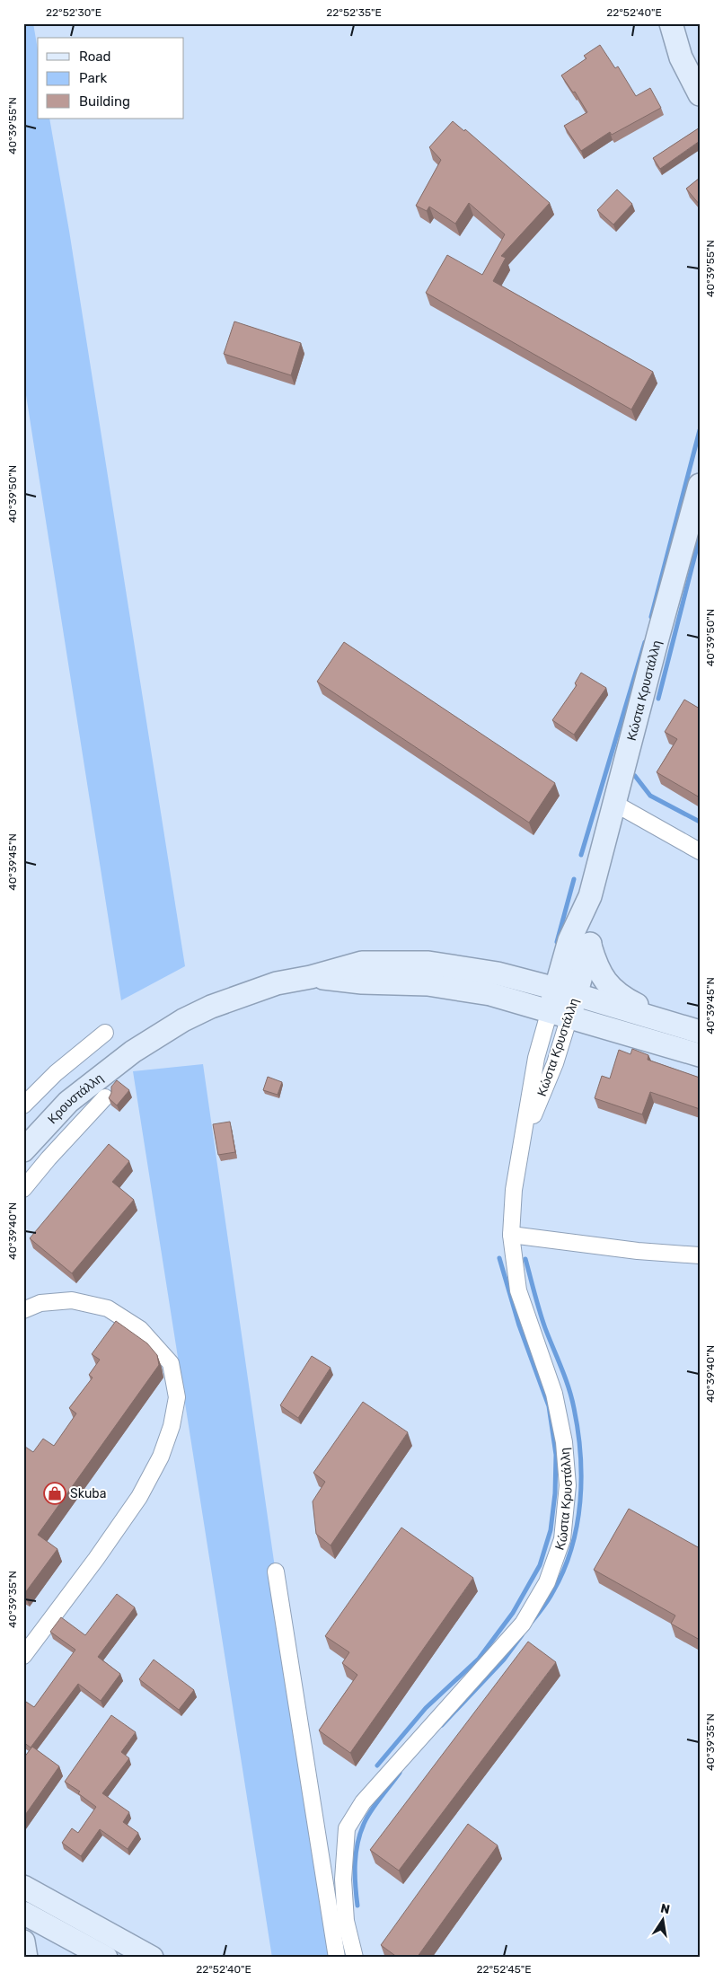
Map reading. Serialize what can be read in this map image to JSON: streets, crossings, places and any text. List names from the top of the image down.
{
  "streets": {
    "street": ["Κώστα Κρυστάλλη", "Κρουστάλλη"]
  },
  "places": {
    "shop": ["Skuba"]
  },
  "legend": ["Road", "Park", "Building"],
  "north": "top",
  "coordinates": [
    "22°52'30\"E",
    "22°52'35\"E",
    "22°52'40\"E",
    "40°39'55\"N",
    "40°39'50\"N",
    "40°39'45\"N",
    "40°39'40\"N",
    "40°39'35\"N",
    "22°52'45\"E"
  ]
}
